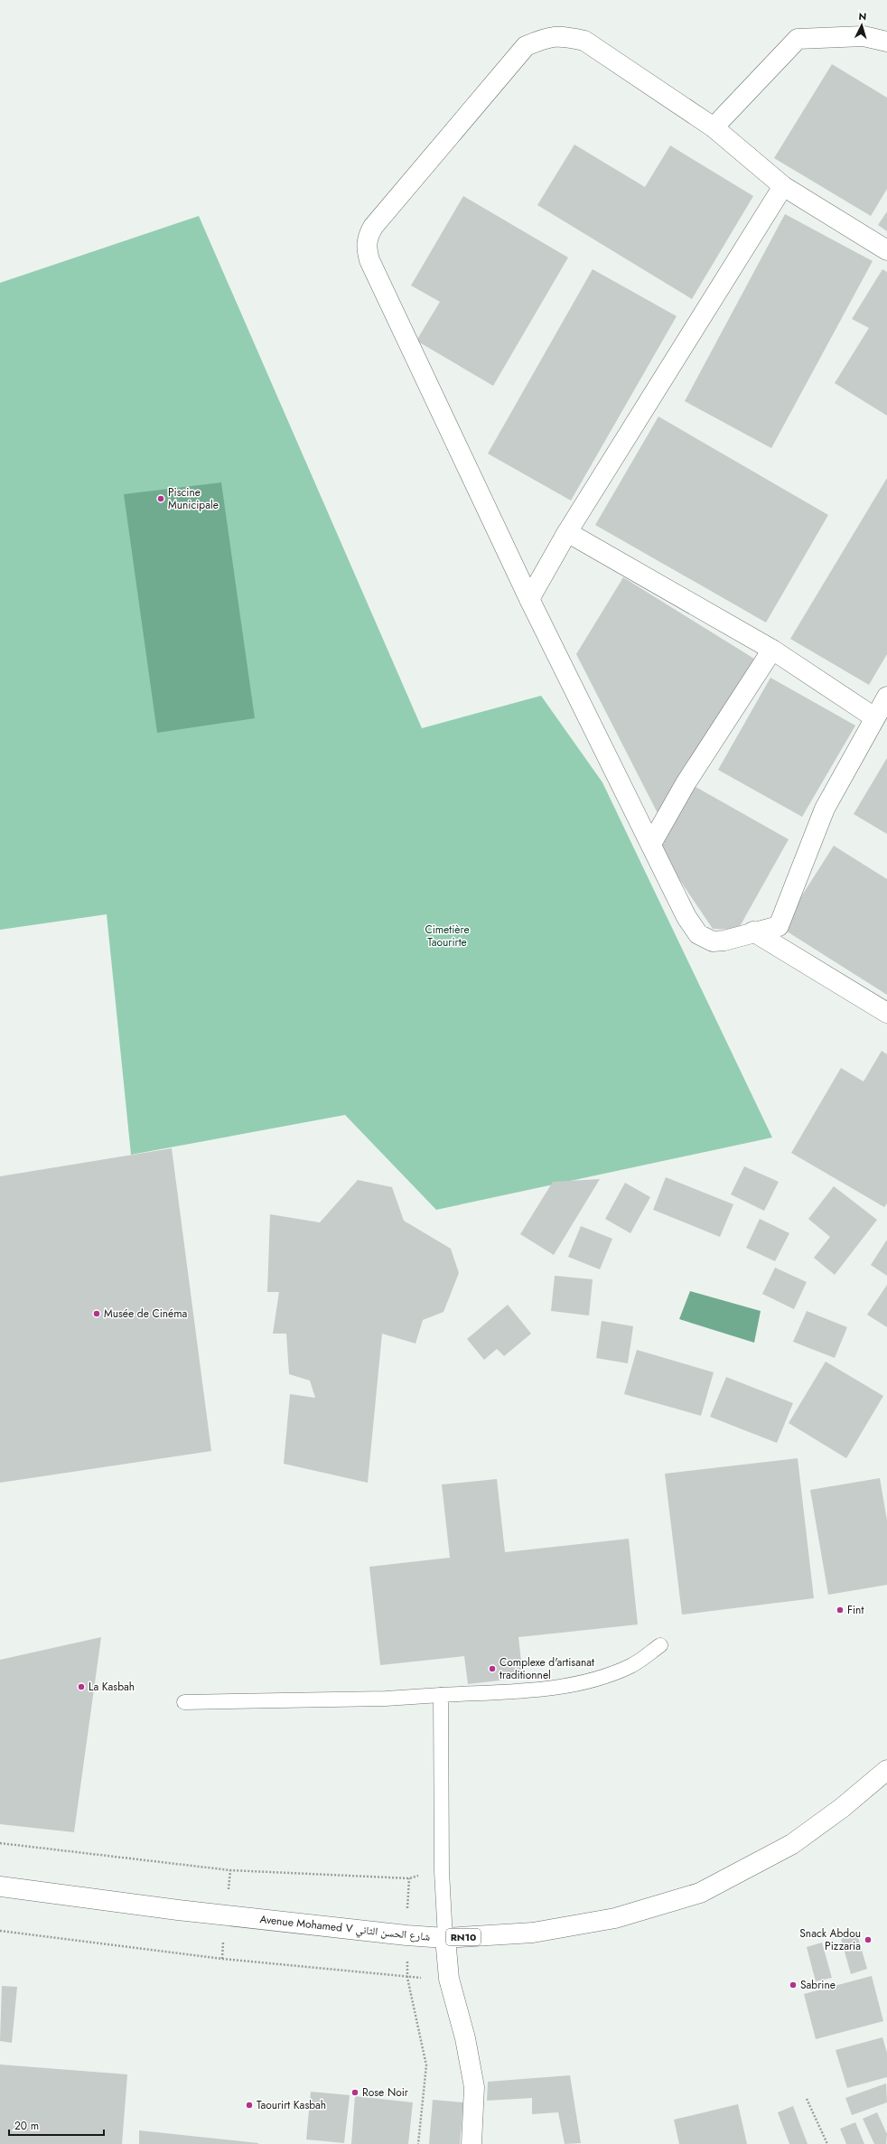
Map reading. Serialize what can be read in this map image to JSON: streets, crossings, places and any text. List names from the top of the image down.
{
  "streets": {
    "street": ["Avenue Mohamed V شارع الحسن الثاني", "RN10"]
  },
  "parks": ["Cimetière Taourirte"],
  "places": [
    "Piscine Municipale",
    "Musée de Cinéma",
    "Fint",
    "Complexe d'artisanat traditionnel",
    "La Kasbah",
    "Snack Abdou Pizzaria",
    "Sabrine",
    "Rose Noir",
    "Taourirt Kasbah"
  ],
  "scale_bar": "20 m",
  "north": "top"
}
